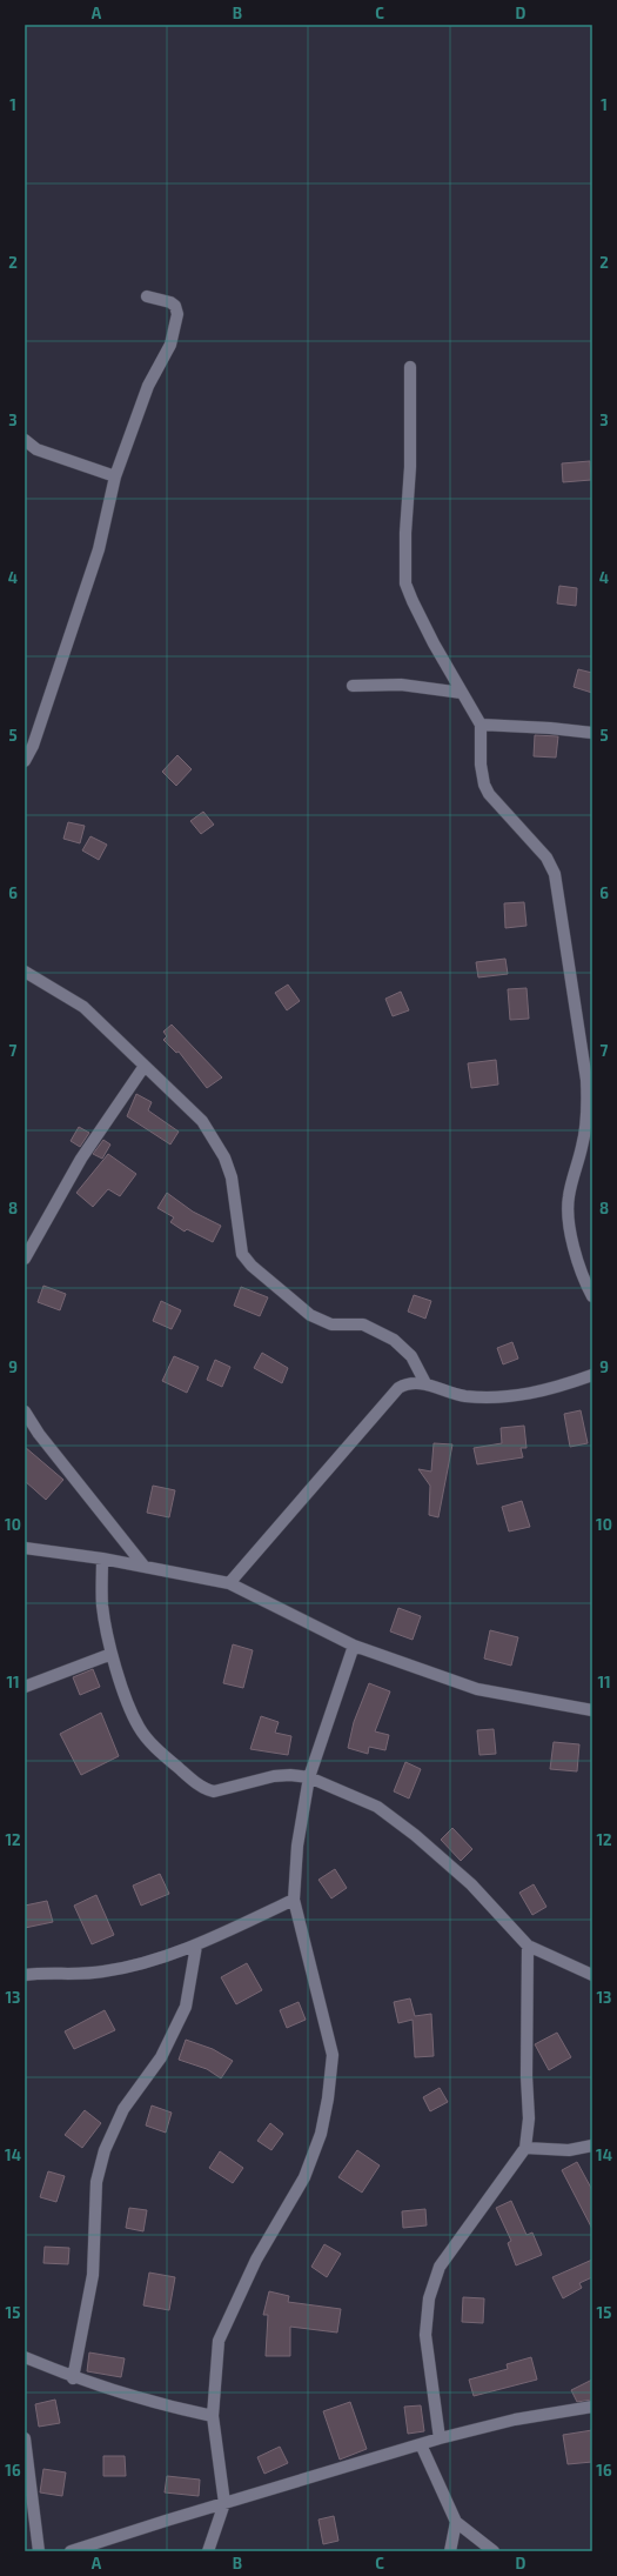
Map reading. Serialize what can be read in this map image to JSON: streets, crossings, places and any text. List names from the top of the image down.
{
  "grid": {
    "columns": [
      "A",
      "B",
      "C",
      "D"
    ],
    "rows": [
      "1",
      "2",
      "3",
      "4",
      "5",
      "6",
      "7",
      "8",
      "9",
      "10",
      "11",
      "12",
      "13",
      "14",
      "15",
      "16"
    ]
  }
}
